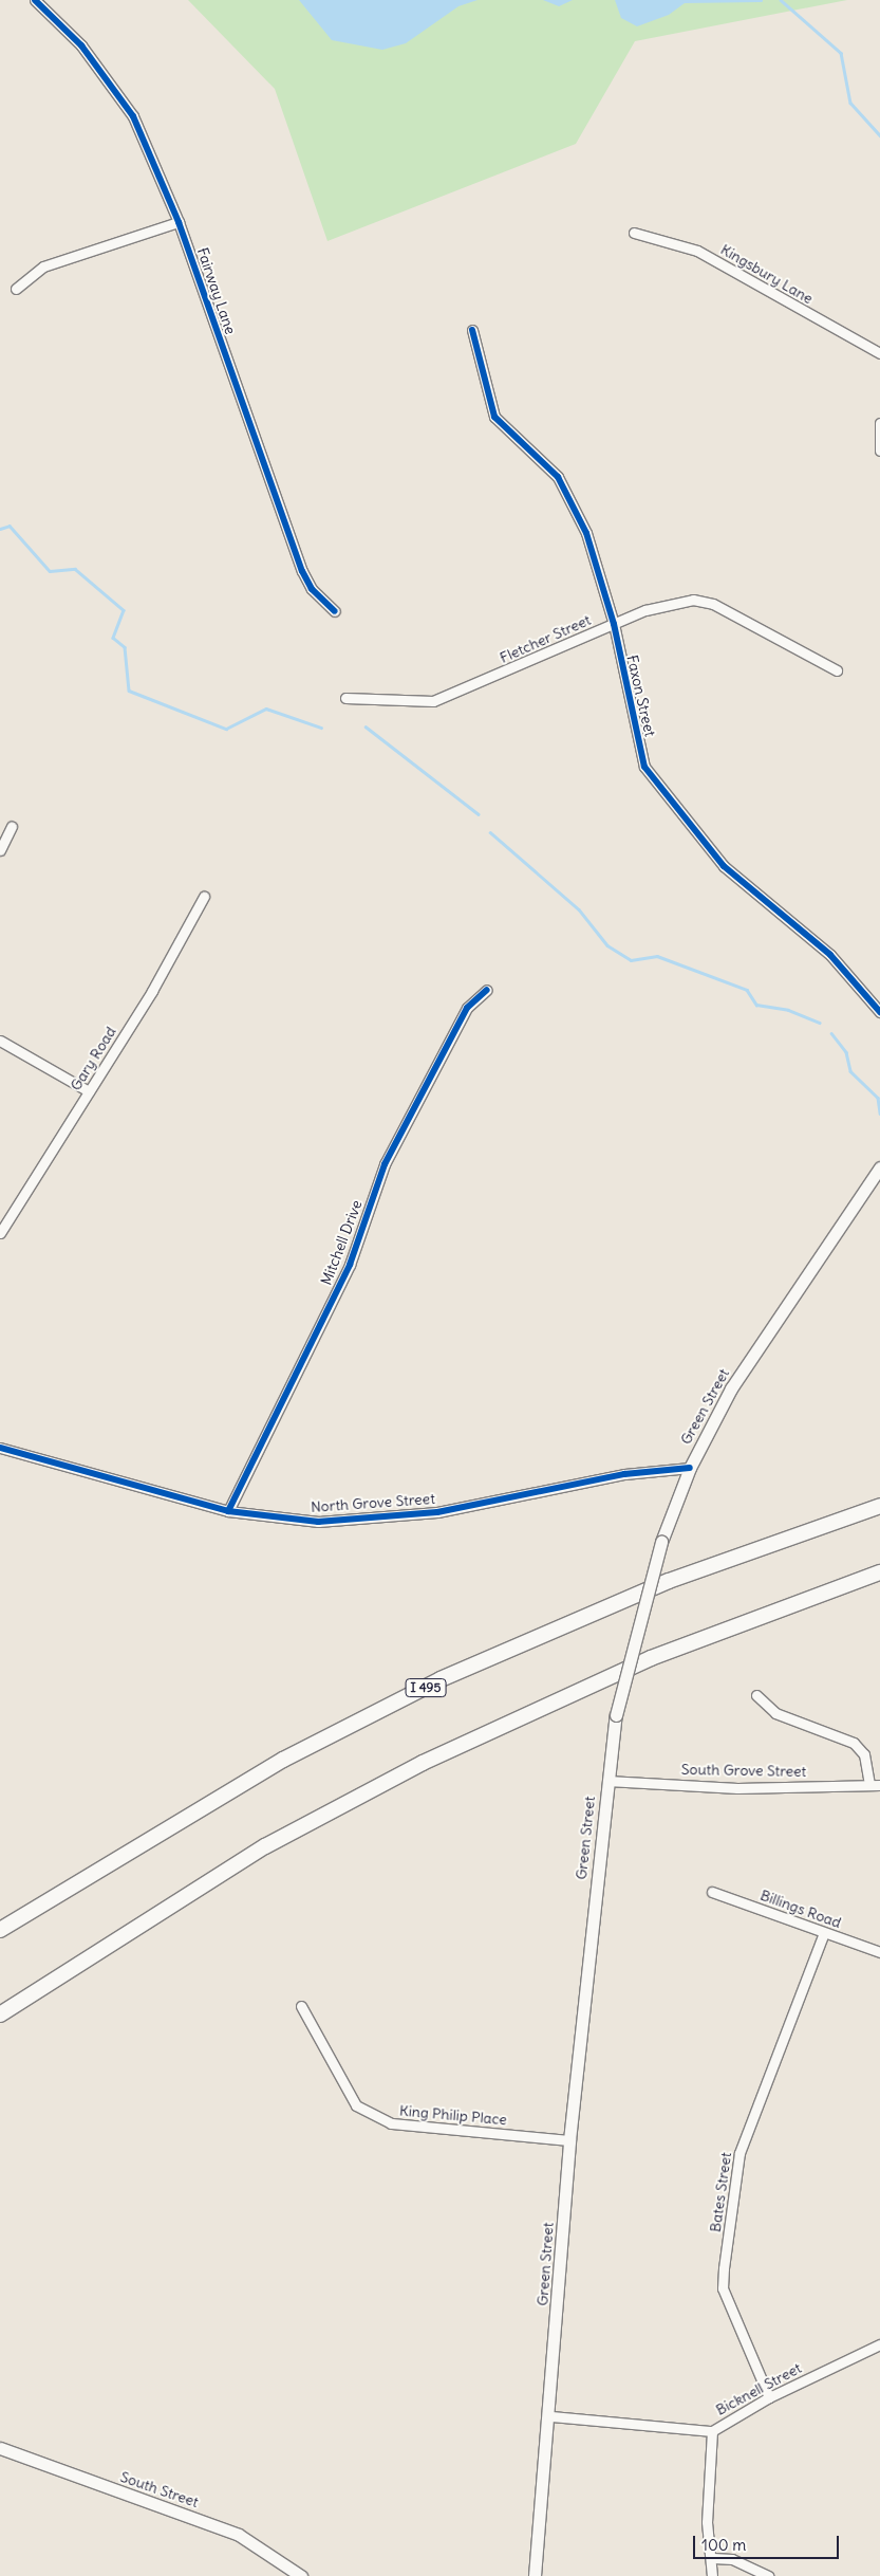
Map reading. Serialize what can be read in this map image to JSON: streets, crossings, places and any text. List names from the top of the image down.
{
  "streets": {
    "highway": ["I 495"],
    "main road": ["Green Street", "South Street"],
    "street": [
      "Kingsbury Lane",
      "Fairway Lane",
      "Fletcher Street",
      "Faxon Street",
      "Gary Road",
      "Mitchell Drive",
      "North Grove Street",
      "South Grove Street",
      "Billings Road",
      "King Philip Place",
      "Bates Street",
      "Bicknell Street"
    ]
  },
  "crossings": [
    ["Fletcher Street", "Faxon Street"],
    ["Mitchell Drive", "North Grove Street"],
    ["Green Street", "North Grove Street"],
    ["Green Street", "South Grove Street"],
    ["Green Street", "King Philip Place"],
    ["Green Street", "Bicknell Street"],
    ["Billings Road", "Bates Street"],
    ["Bates Street", "Bicknell Street"]
  ],
  "scale_bar": "100 m"
}
